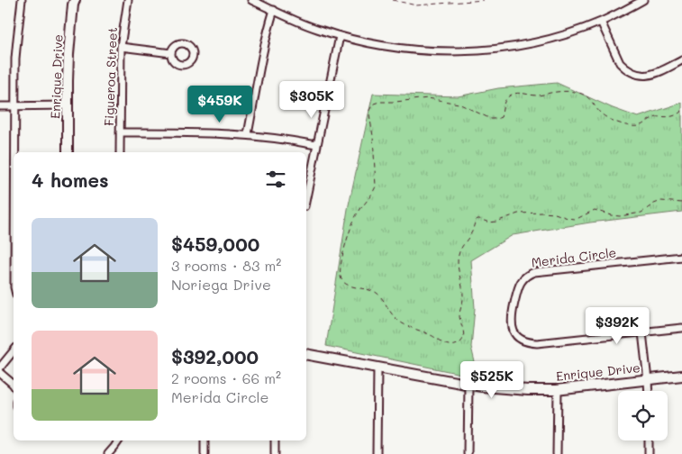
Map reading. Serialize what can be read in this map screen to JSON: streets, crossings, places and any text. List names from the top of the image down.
{
  "streets": {
    "street": ["Enrique Drive", "Figueroa Street", "Merida Circle"]
  },
  "page": {
    "price": [
      "$305K",
      "$459K",
      "$392K",
      "$525K"
    ],
    "heading": "4 homes",
    "list": [
      {
        "name": "$459,000",
        "note": "3 rooms · 83 m² · Noriega Drive"
      },
      {
        "name": "$392,000",
        "note": "2 rooms · 66 m² · Merida Circle"
      }
    ]
  }
}
